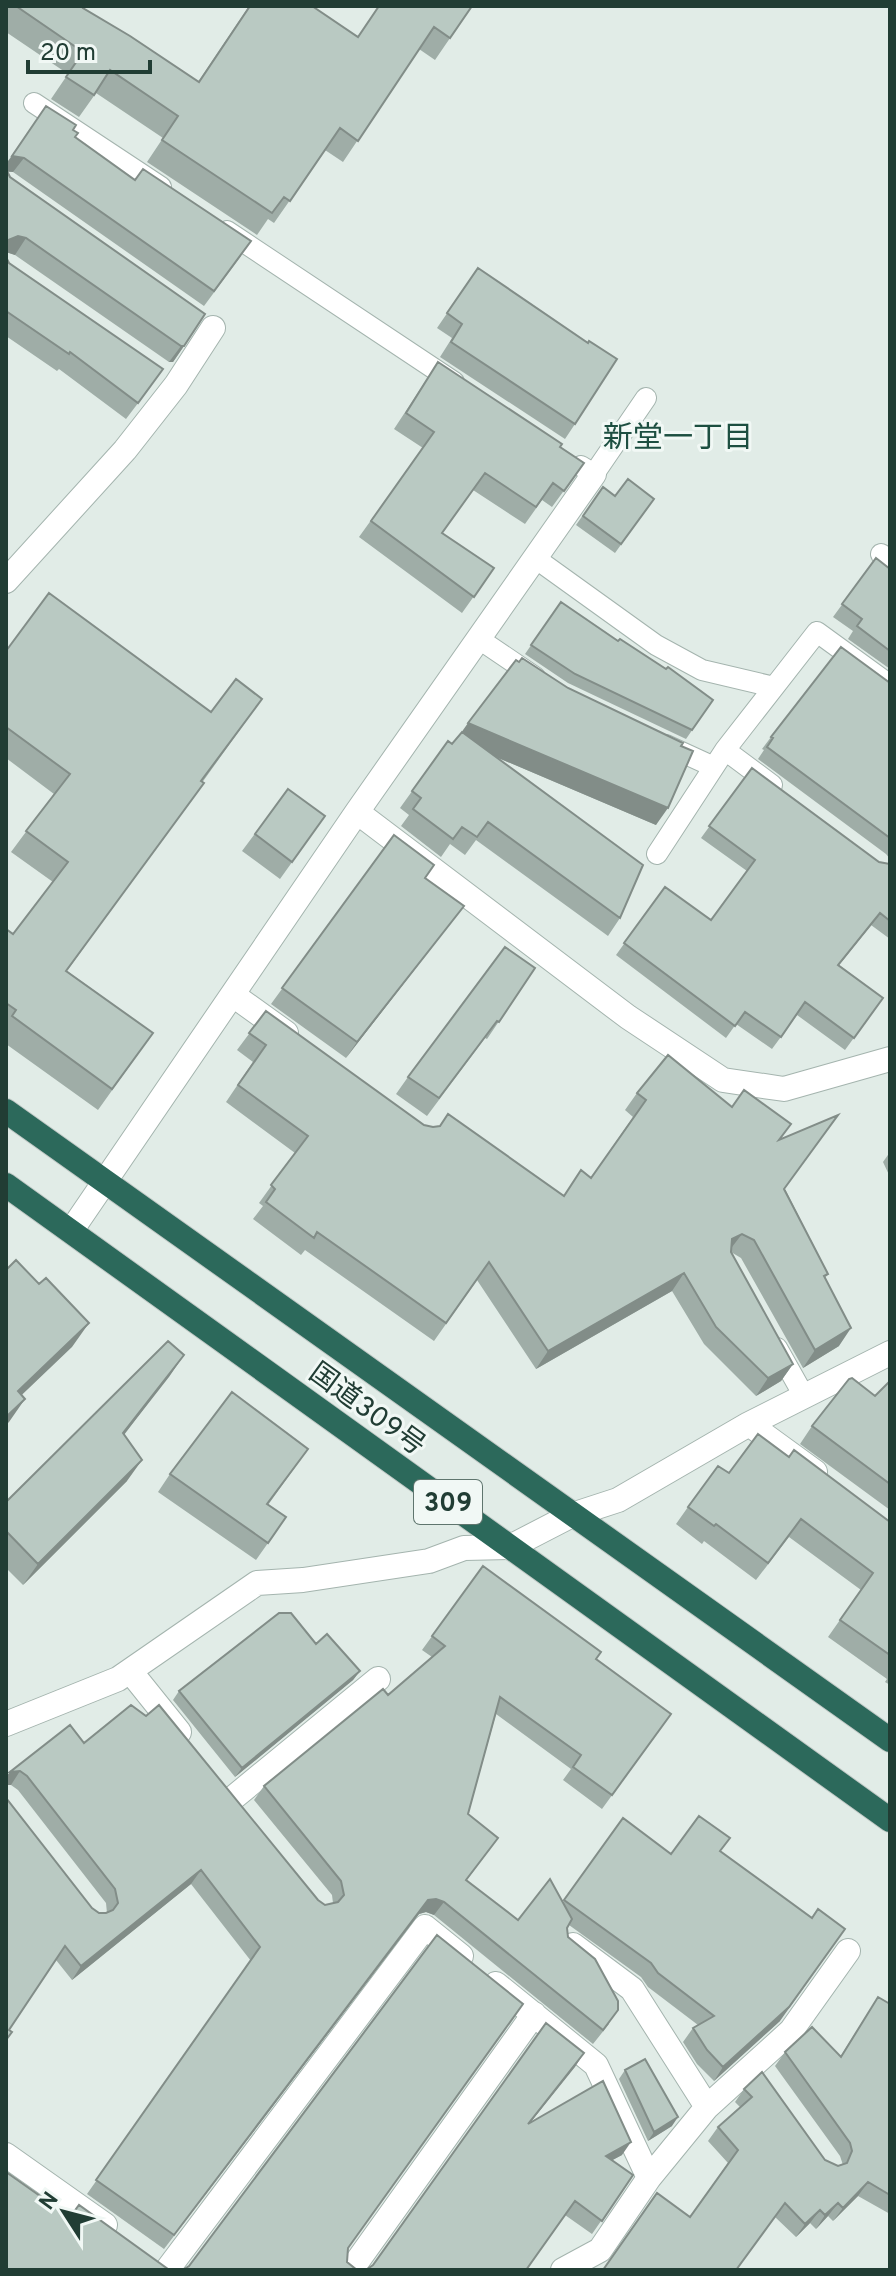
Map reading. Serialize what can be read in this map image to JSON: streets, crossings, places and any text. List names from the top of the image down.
{
  "streets": {
    "highway": ["国道309号", "309"]
  },
  "districts": ["新堂一丁目"],
  "scale_bar": "20 m",
  "north": "top left"
}
